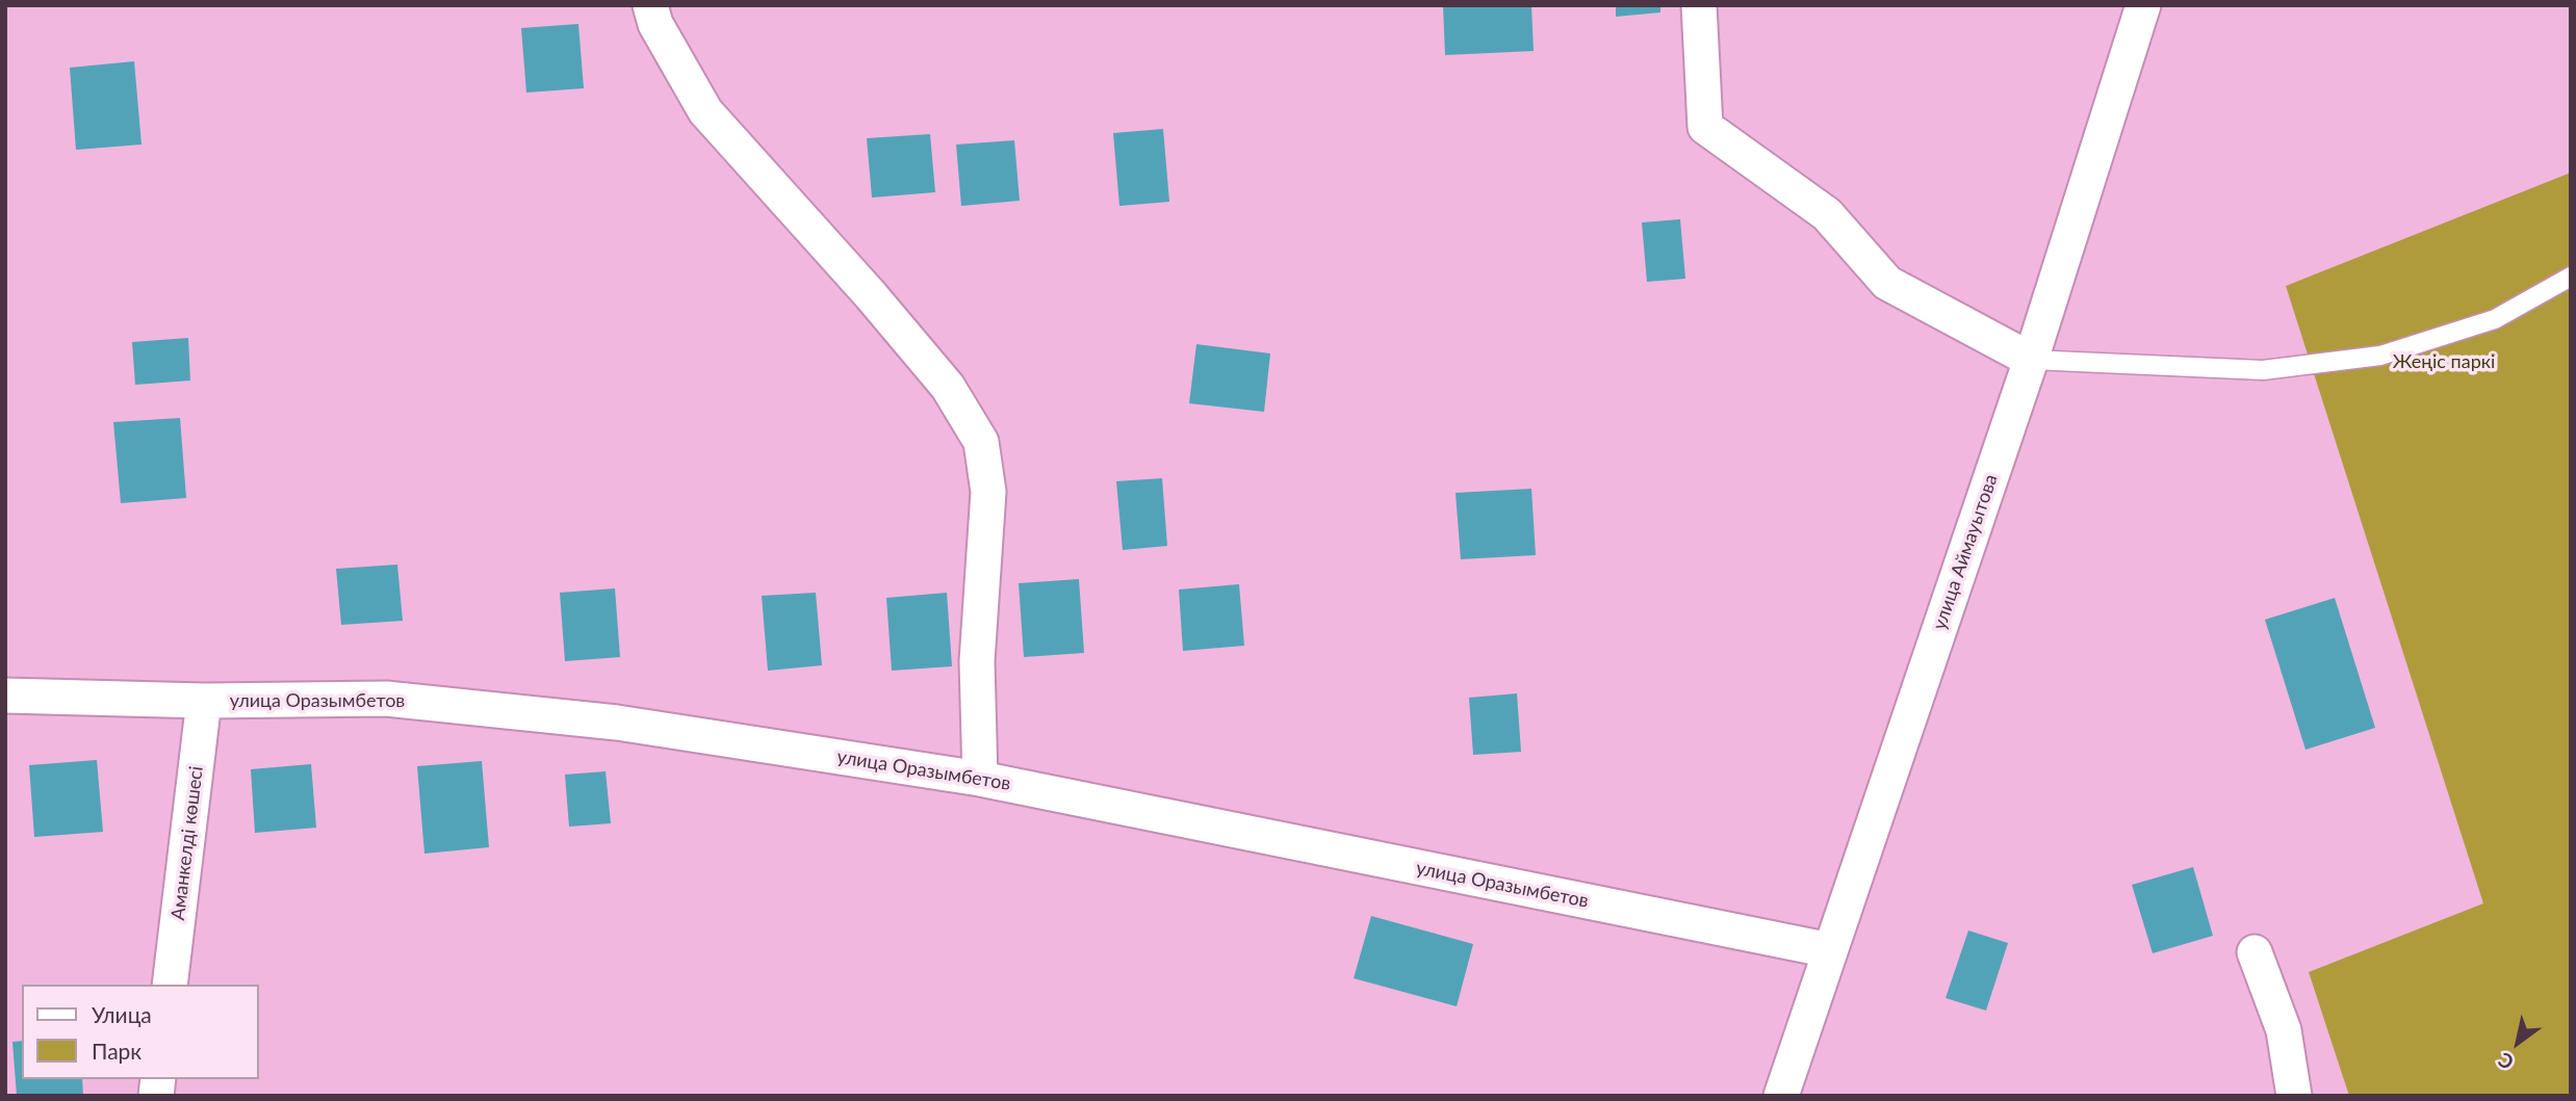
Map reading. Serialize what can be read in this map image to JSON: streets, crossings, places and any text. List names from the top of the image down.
{
  "streets": {
    "street": ["улица Аймауытова", "улица Оразымбетов", "Аманкелді көшесі"]
  },
  "crossings": [
    ["улица Аймауытова", "улица Оразымбетов"],
    ["улица Оразымбетов", "Аманкелді көшесі"]
  ],
  "parks": ["Жеңіс паркі"],
  "legend": ["Улица", "Парк"],
  "north": "bottom left"
}
